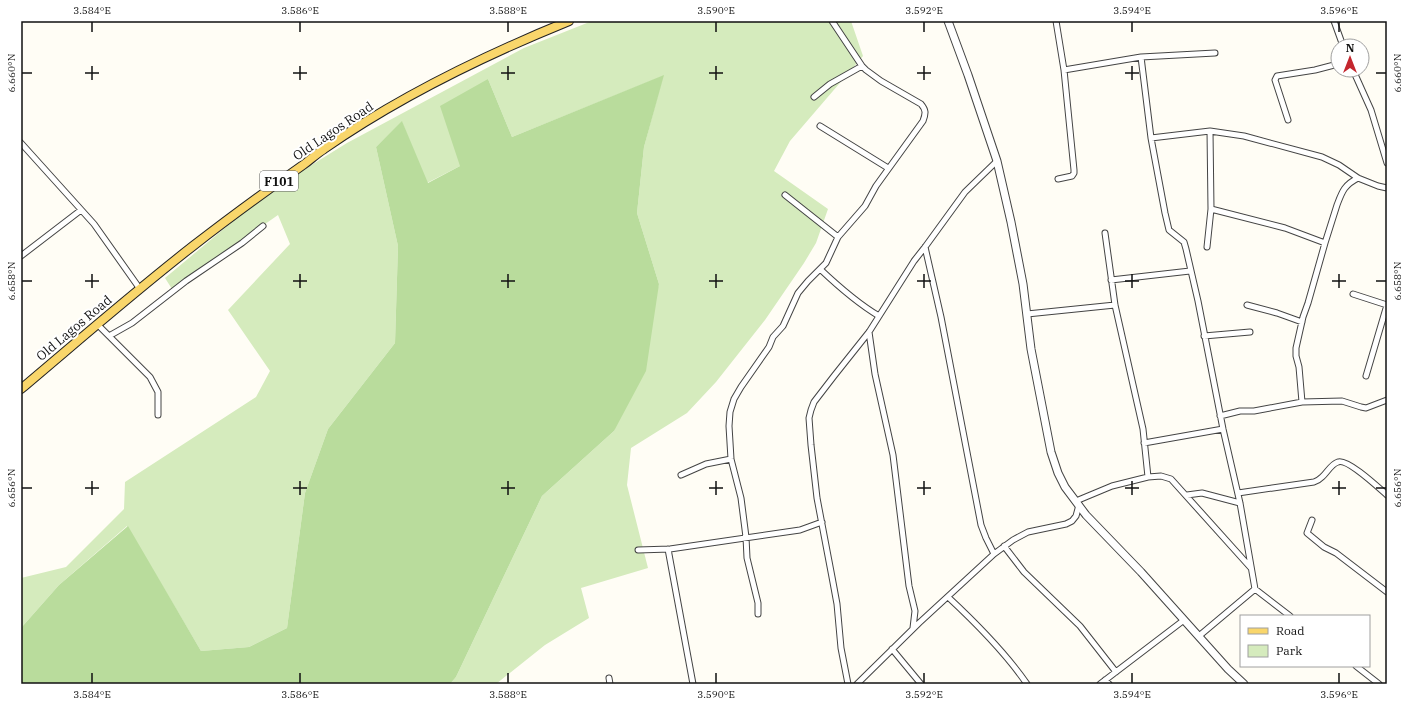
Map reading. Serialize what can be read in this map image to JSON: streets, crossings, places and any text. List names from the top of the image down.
{
  "streets": {
    "main road": ["Old Lagos Road", "F101"]
  },
  "legend": ["Road", "Park"],
  "north": "top",
  "coordinates": [
    "3.584°E",
    "3.586°E",
    "3.588°E",
    "3.590°E",
    "3.592°E",
    "3.594°E",
    "3.596°E",
    "6.660°N",
    "6.658°N",
    "6.656°N"
  ]
}
